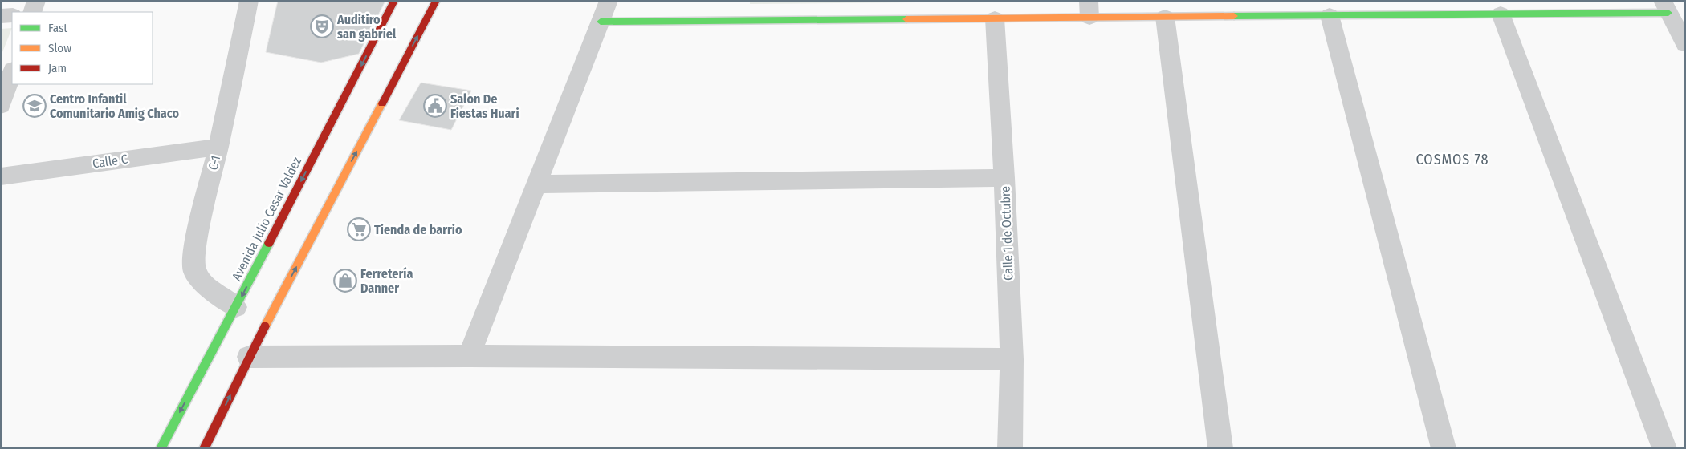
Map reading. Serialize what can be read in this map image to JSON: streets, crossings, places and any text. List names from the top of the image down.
{
  "streets": {
    "street": [
      "Calle C",
      "C-1",
      "Avenida Julio Cesar Valdez",
      "Calle 1 de Octubre"
    ]
  },
  "crossings": [
    ["Calle C", "C-1"],
    ["C-1", "Avenida Julio Cesar Valdez"]
  ],
  "districts": ["COSMOS 78"],
  "places": {
    "theatre": ["Auditiro san gabriel"],
    "school or university": ["Centro Infantil Comunitario Amig Chaco"],
    "public building": ["Salon De Fiestas Huari"],
    "supermarket": ["Tienda de barrio"],
    "shop": ["Ferretería Danner"]
  },
  "legend": ["Fast", "Slow", "Jam"]
}
